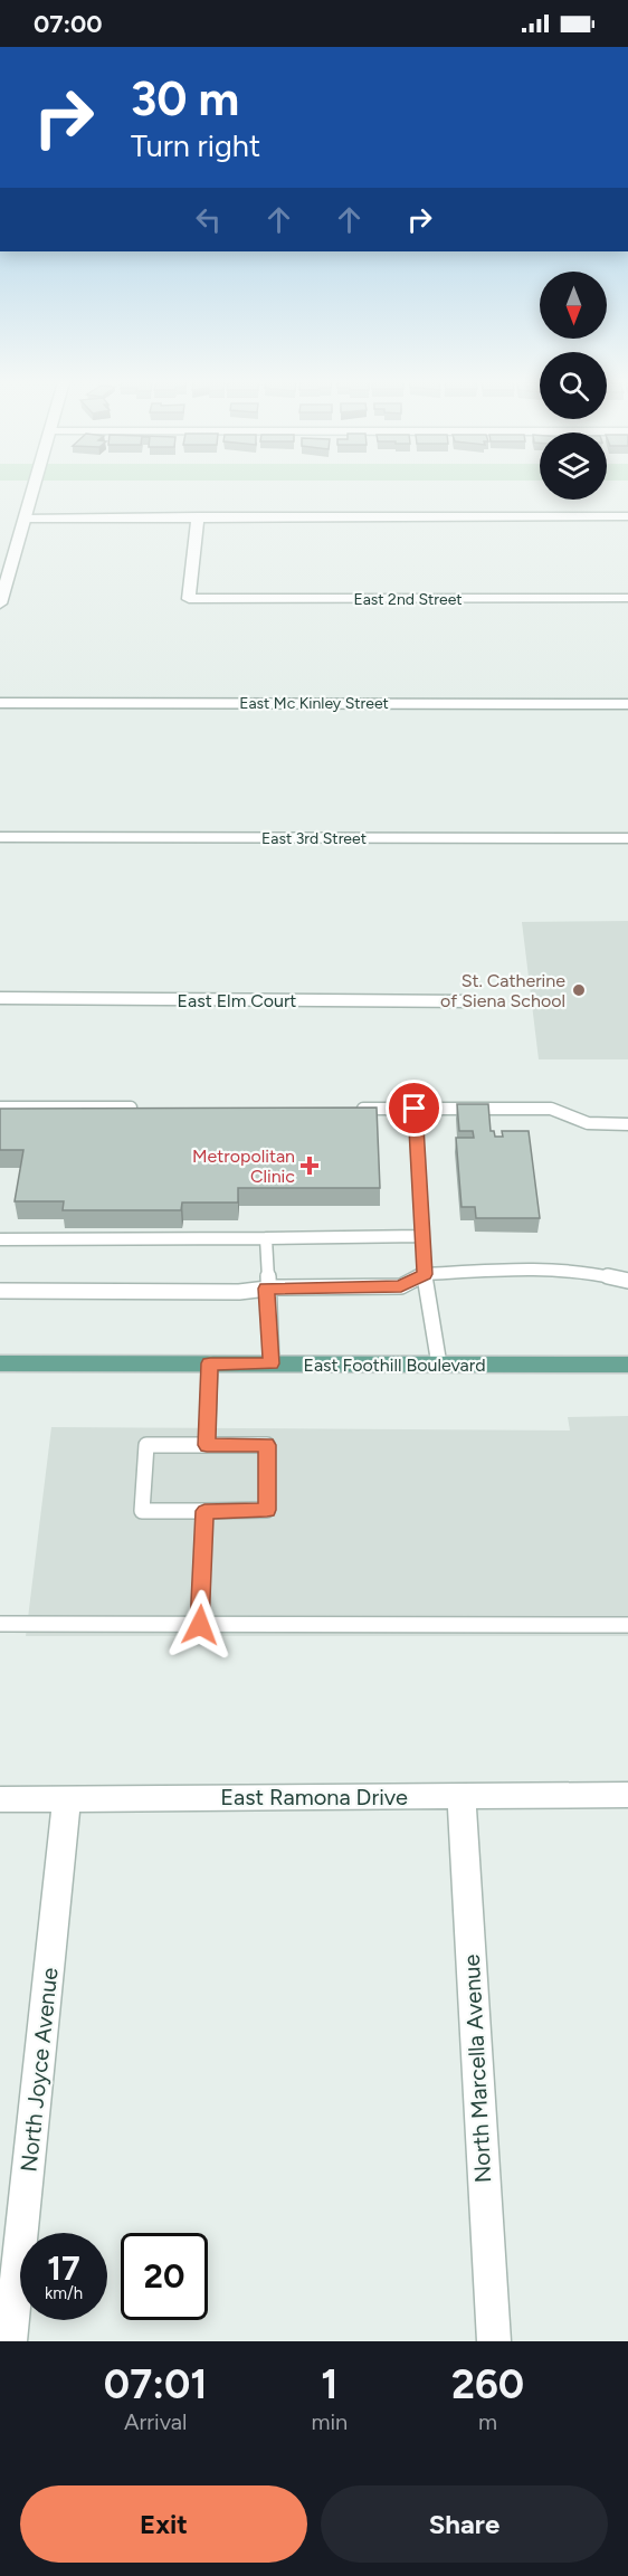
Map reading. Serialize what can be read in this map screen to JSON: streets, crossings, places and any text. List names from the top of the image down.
{
  "streets": {
    "main road": ["East Foothill Boulevard"],
    "street": [
      "East 2nd Street",
      "East Mc Kinley Street",
      "East 3rd Street",
      "East Elm Court",
      "East Ramona Drive",
      "North Marcella Avenue",
      "North Joyce Avenue"
    ]
  },
  "crossings": [
    ["East Ramona Drive", "North Marcella Avenue"],
    ["East Ramona Drive", "North Joyce Avenue"]
  ],
  "places": {
    "other": ["St. Catherine of Siena School"],
    "health": ["Metropolitan Clinic"]
  },
  "north": "bottom",
  "page": {
    "status": "07:00",
    "turn": ["30 m", "Turn right"],
    "speed": "17 km/h",
    "limit": "20",
    "eta": [
      "07:01",
      "Arrival",
      "1",
      "min",
      "260",
      "m"
    ],
    "buttons": ["Exit", "Share"]
  }
}
